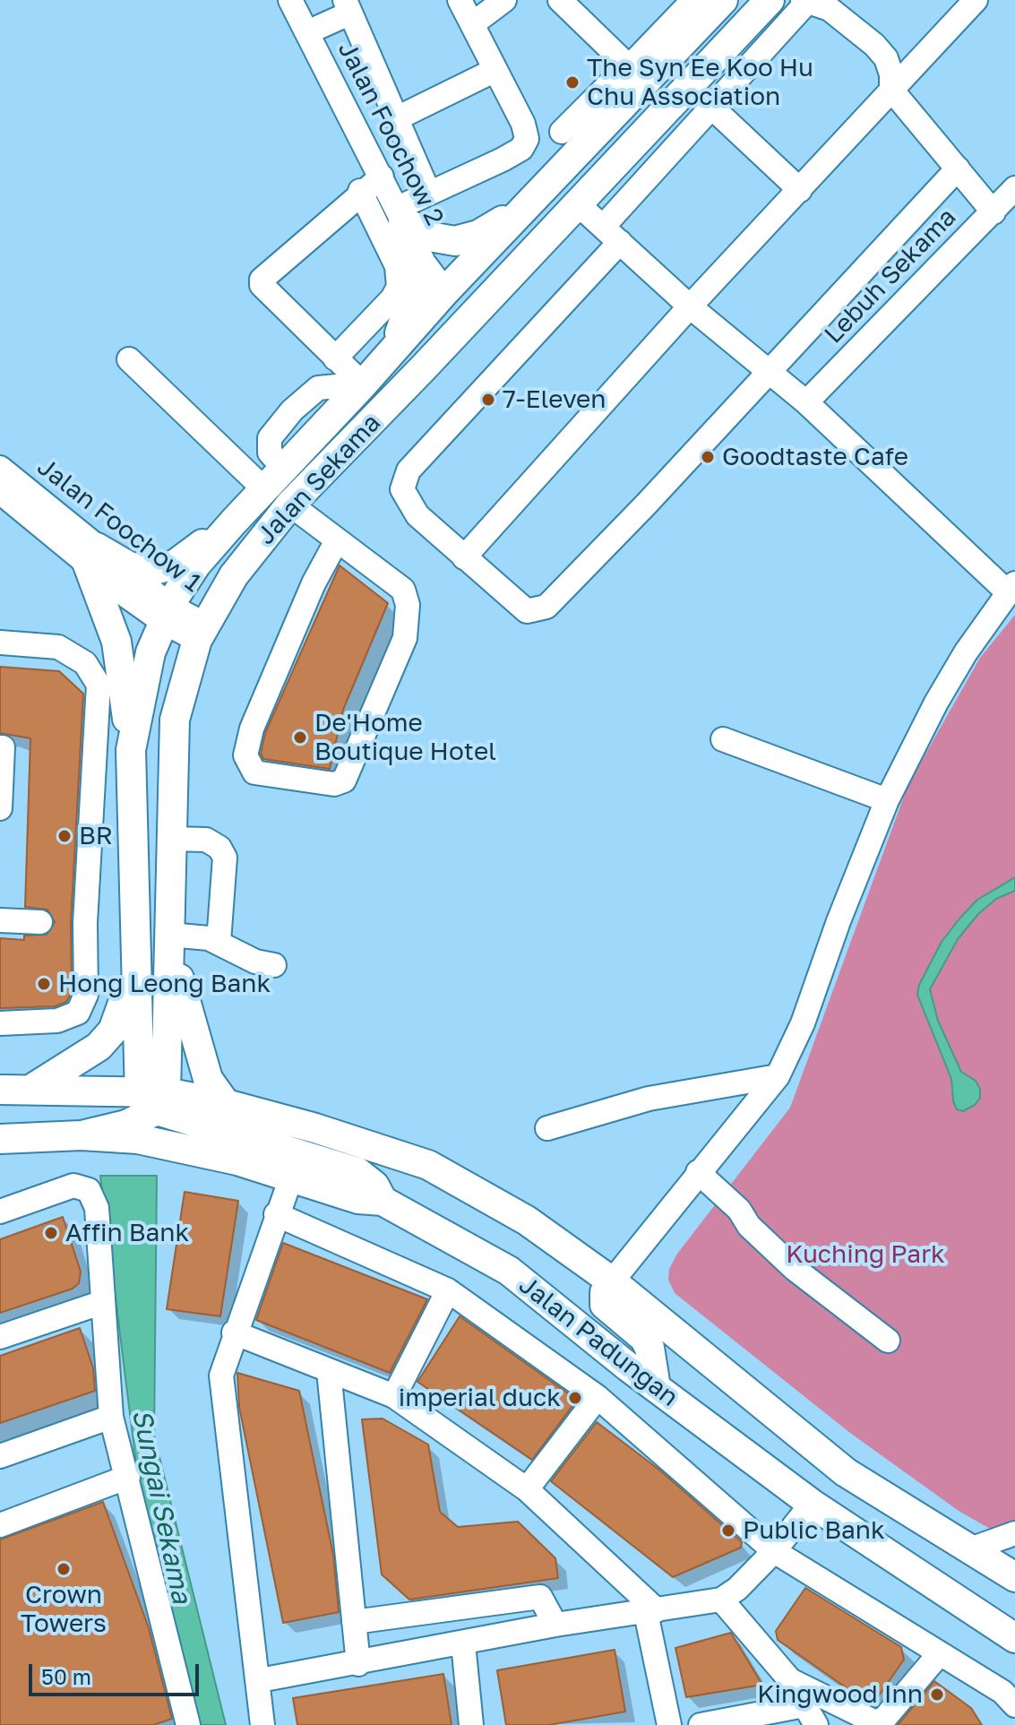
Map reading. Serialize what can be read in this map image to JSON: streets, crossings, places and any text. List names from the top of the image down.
{
  "streets": {
    "main road": ["Jalan Sekama", "Jalan Padungan"],
    "street": ["Jalan Foochow 2", "Lebuh Sekama", "Jalan Foochow 1"]
  },
  "crossings": [
    ["Jalan Foochow 2", "Jalan Sekama"],
    ["Jalan Sekama", "Jalan Foochow 1"],
    ["Jalan Sekama", "Jalan Padungan"]
  ],
  "water": ["Sungai Sekama"],
  "parks": ["Kuching Park"],
  "places": [
    "The Syn Ee Koo Hu Chu Association",
    "7-Eleven",
    "Goodtaste Cafe",
    "De'Home Boutique Hotel",
    "BR",
    "Hong Leong Bank",
    "Affin Bank",
    "imperial duck",
    "Public Bank",
    "Crown Towers",
    "Kingwood Inn"
  ],
  "scale_bar": "50 m"
}
